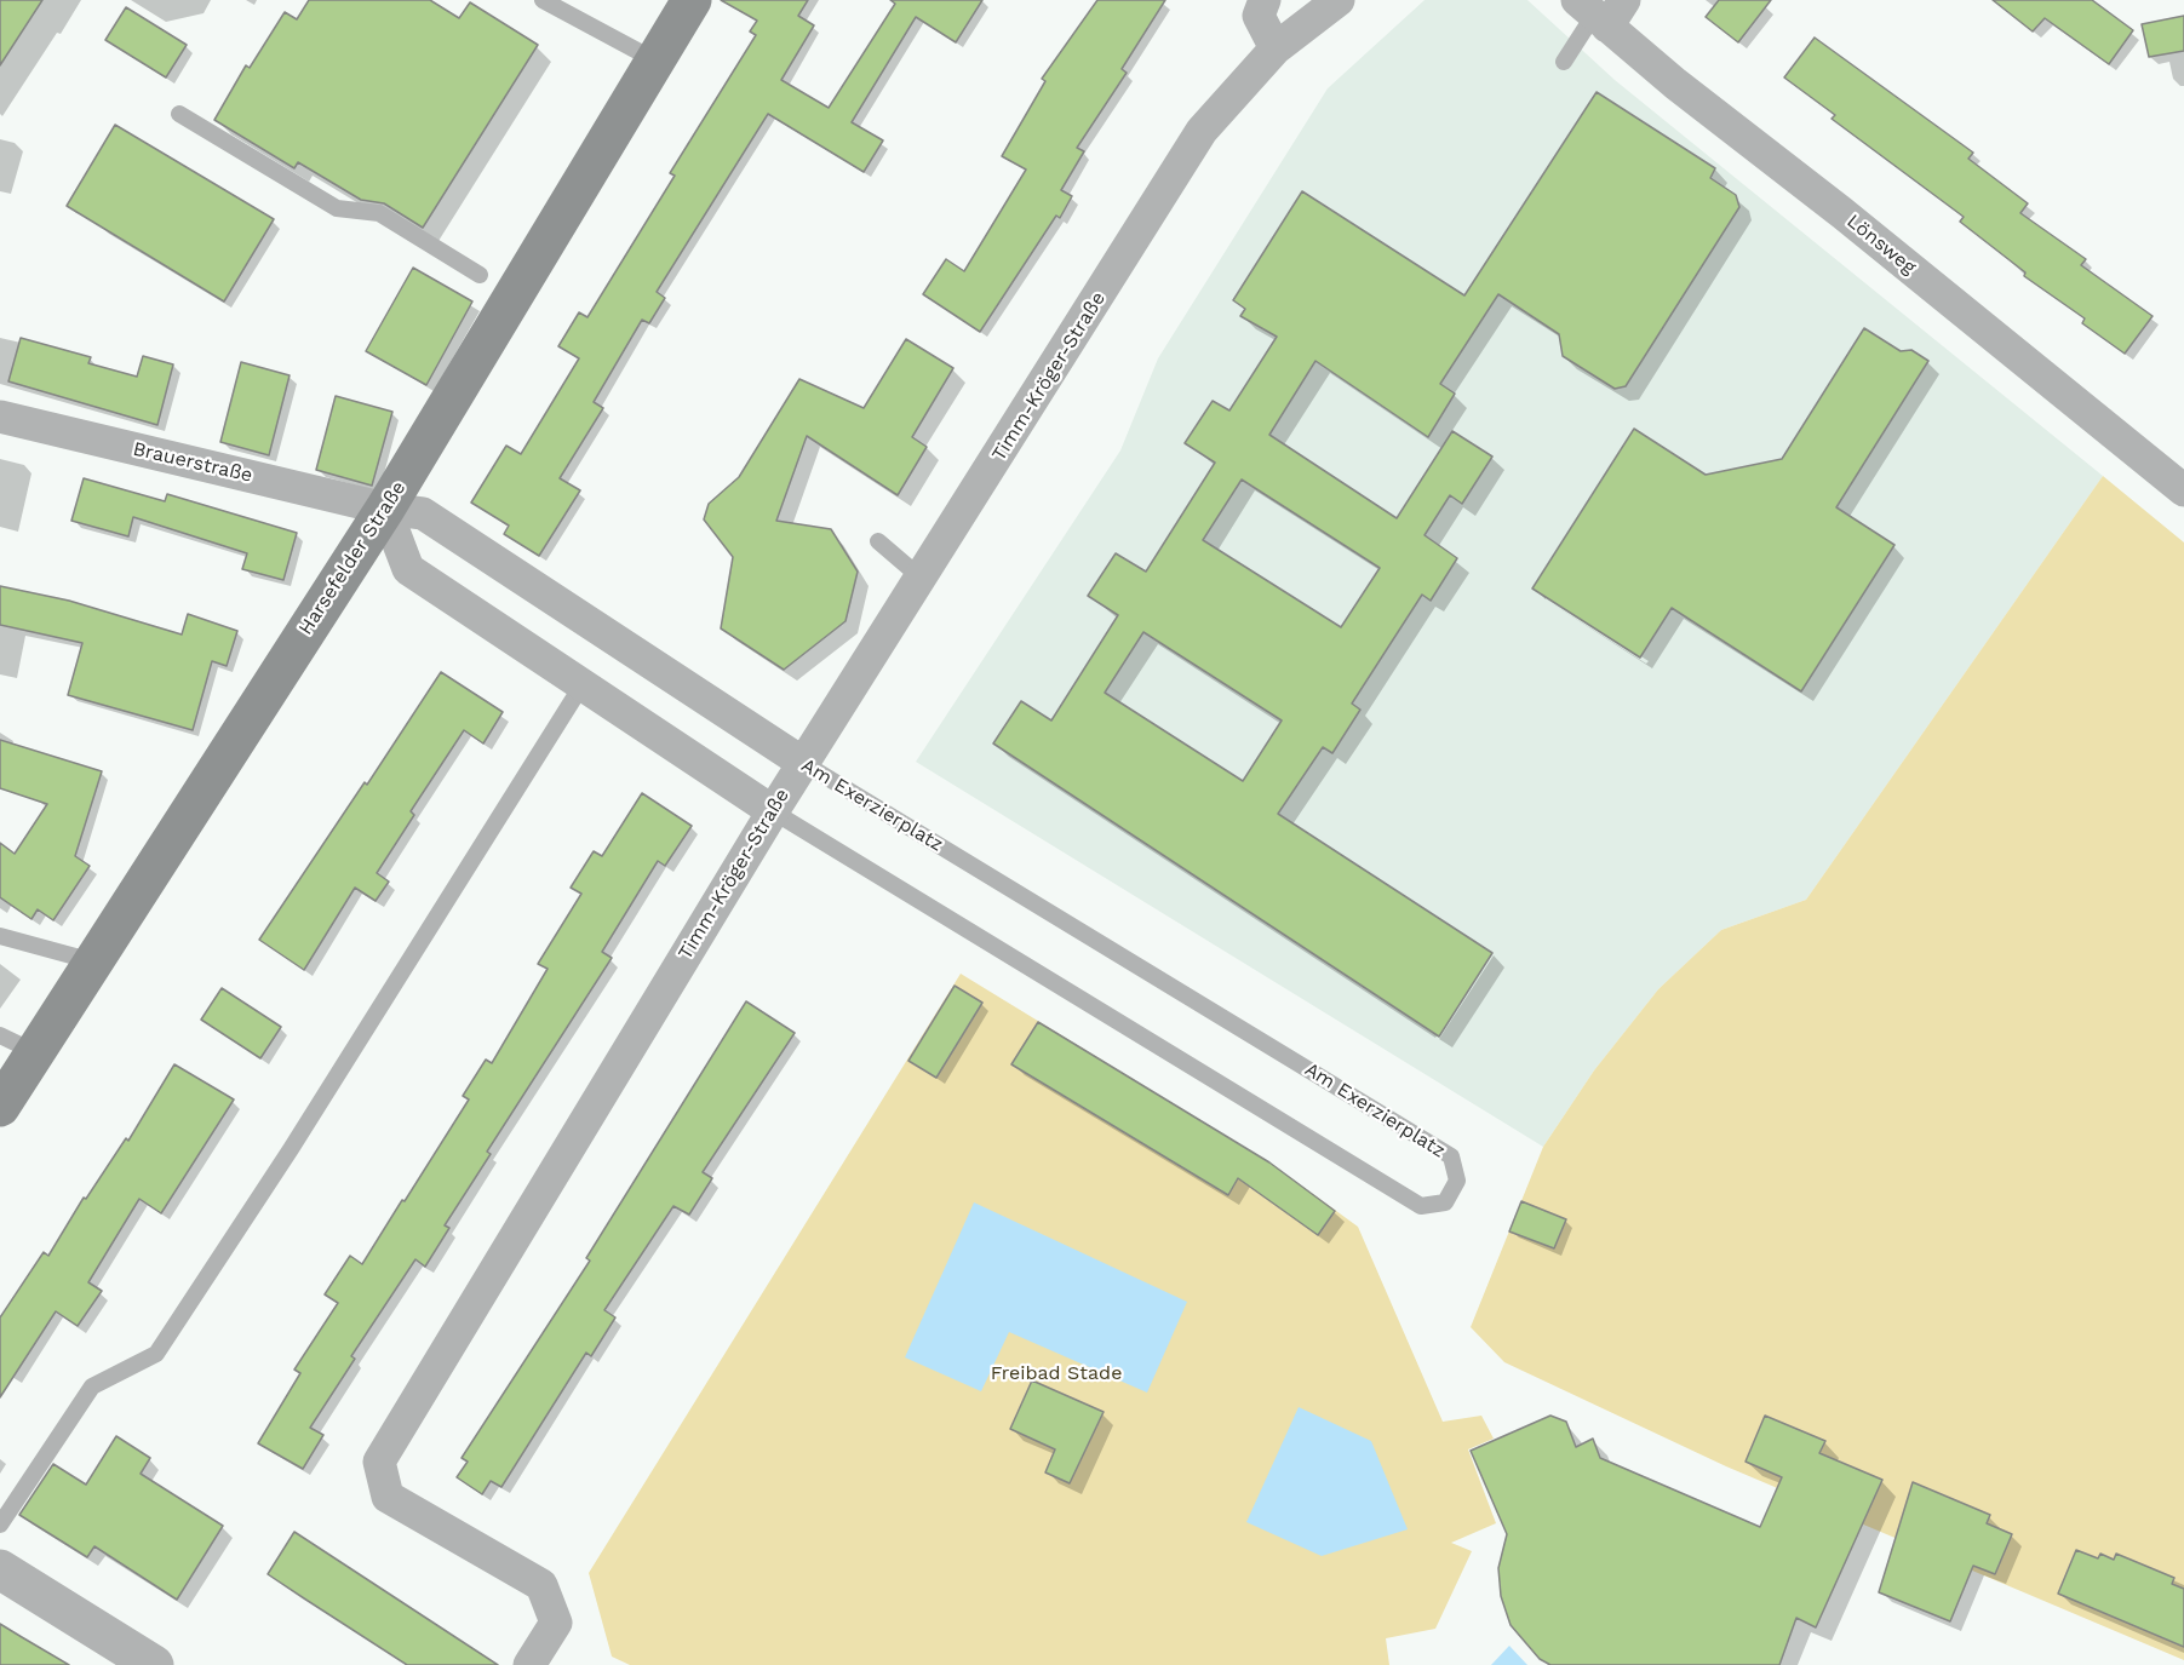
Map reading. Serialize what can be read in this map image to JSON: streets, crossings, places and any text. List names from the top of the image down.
{
  "streets": {
    "main road": ["Harsefelder Straße"],
    "street": [
      "Lönsweg",
      "Timm-Kröger-Straße",
      "Brauerstraße",
      "Am Exerzierplatz"
    ]
  },
  "crossings": [
    ["Timm-Kröger-Straße", "Am Exerzierplatz"],
    ["Brauerstraße", "Harsefelder Straße"],
    ["Brauerstraße", "Am Exerzierplatz"],
    ["Harsefelder Straße", "Am Exerzierplatz"]
  ],
  "parks": ["Freibad Stade"]
}
